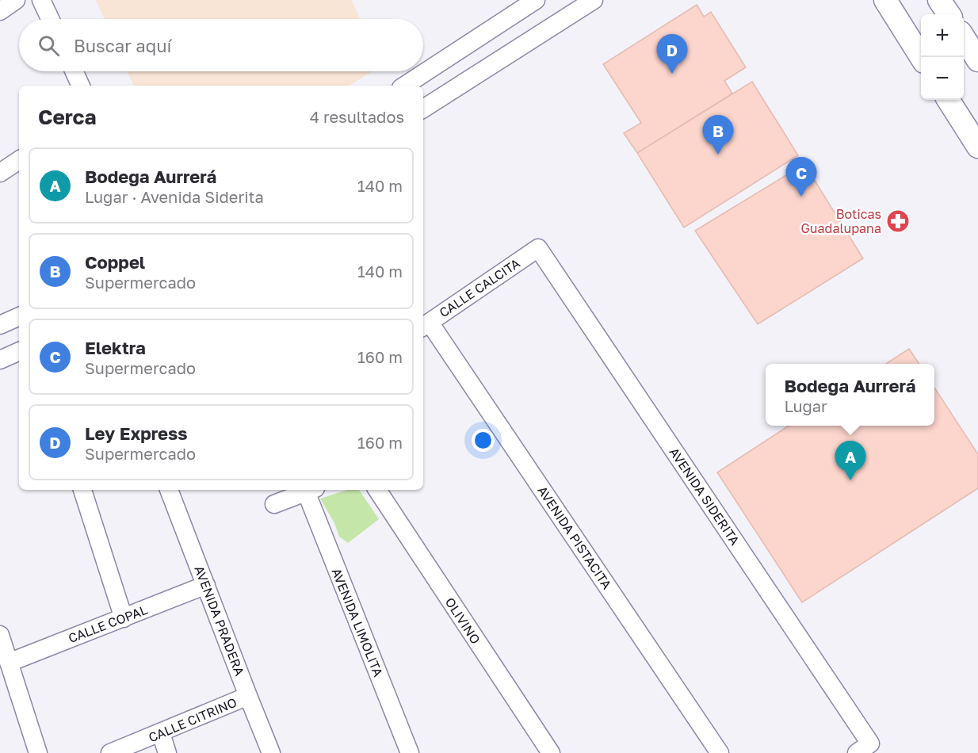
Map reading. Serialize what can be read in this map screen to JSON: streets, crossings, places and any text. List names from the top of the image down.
{
  "streets": {
    "street": [
      "CALLE CALCITA",
      "AVENIDA SIDERITA",
      "AVENIDA PISTACITA",
      "AVENIDA PRADERA",
      "OLIVINO",
      "AVENIDA LIMOLITA",
      "CALLE COPAL",
      "CALLE CITRINO"
    ]
  },
  "crossings": [
    ["CALLE CALCITA", "AVENIDA SIDERITA"],
    ["CALLE CALCITA", "AVENIDA PISTACITA"],
    ["AVENIDA PRADERA", "CALLE COPAL"],
    ["AVENIDA PRADERA", "CALLE CITRINO"]
  ],
  "places": {
    "pharmacy": ["Boticas Guadalupana"]
  },
  "page": {
    "map_buttons": ["+", "−"],
    "search": "Buscar aquí",
    "pins": [
      "D",
      "B",
      "C",
      "A"
    ],
    "heading": ["Cerca", "4 resultados"],
    "list": [
      {
        "mark": "A",
        "name": "Bodega Aurrerá",
        "note": "Lugar · Avenida Siderita",
        "value": "140 m"
      },
      {
        "mark": "B",
        "name": "Coppel",
        "note": "Supermercado",
        "value": "140 m"
      },
      {
        "mark": "C",
        "name": "Elektra",
        "note": "Supermercado",
        "value": "160 m"
      },
      {
        "mark": "D",
        "name": "Ley Express",
        "note": "Supermercado",
        "value": "160 m"
      }
    ],
    "popup": ["Bodega Aurrerá", "Lugar"]
  }
}
